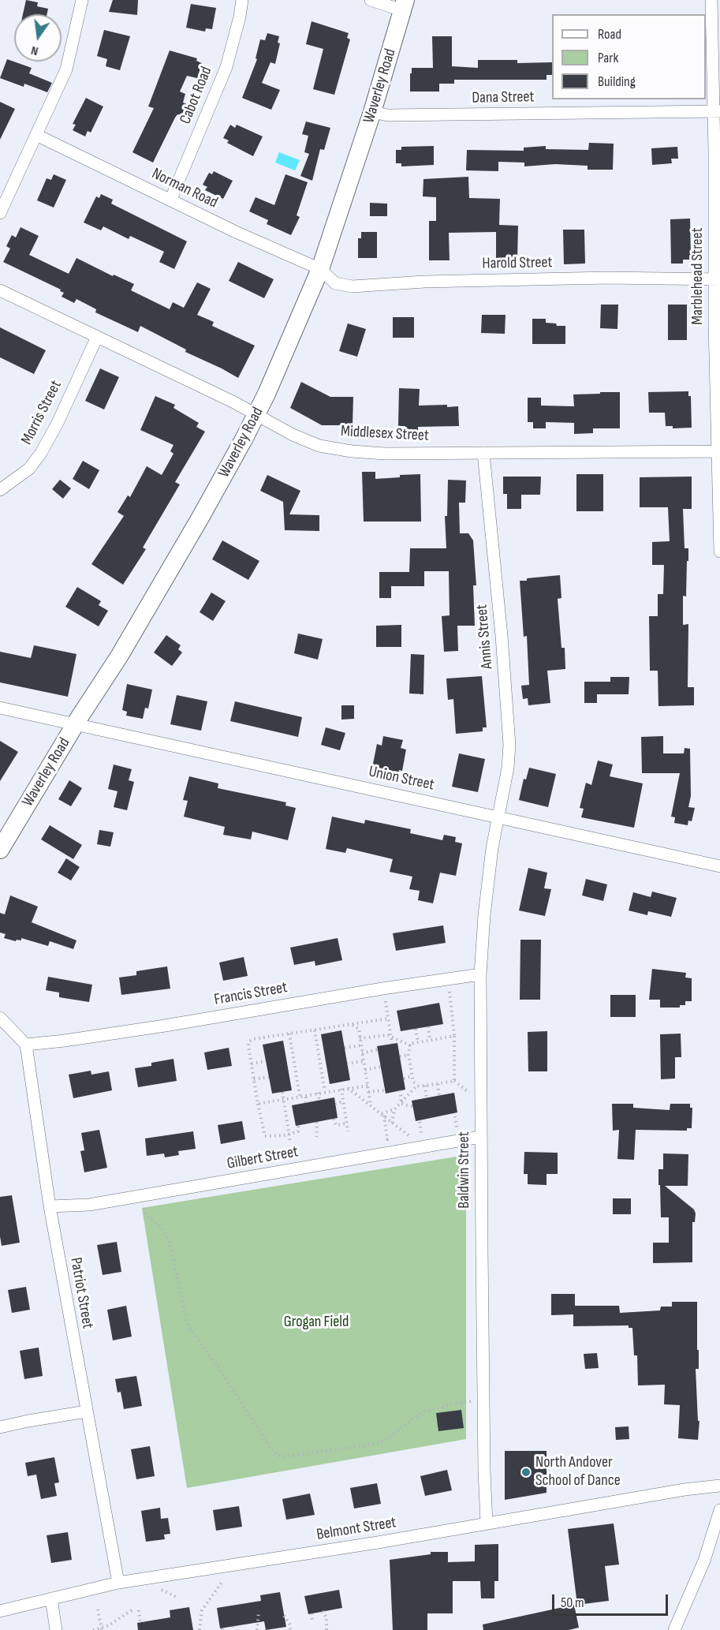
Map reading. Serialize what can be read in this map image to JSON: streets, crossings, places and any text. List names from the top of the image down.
{
  "streets": {
    "street": [
      "Waverley Road",
      "Cabot Road",
      "Dana Street",
      "Norman Road",
      "Harold Street",
      "Marblehead Street",
      "Morris Street",
      "Middlesex Street",
      "Annis Street",
      "Union Street",
      "Francis Street",
      "Gilbert Street",
      "Baldwin Street",
      "Patriot Street",
      "Belmont Street"
    ]
  },
  "crossings": [
    ["Waverley Road", "Dana Street"],
    ["Waverley Road", "Norman Road"],
    ["Waverley Road", "Harold Street"],
    ["Waverley Road", "Middlesex Street"],
    ["Waverley Road", "Union Street"],
    ["Cabot Road", "Norman Road"],
    ["Dana Street", "Marblehead Street"],
    ["Norman Road", "Harold Street"],
    ["Harold Street", "Marblehead Street"],
    ["Marblehead Street", "Middlesex Street"],
    ["Morris Street", "Middlesex Street"],
    ["Middlesex Street", "Annis Street"],
    ["Annis Street", "Union Street"],
    ["Annis Street", "Baldwin Street"],
    ["Union Street", "Baldwin Street"],
    ["Francis Street", "Baldwin Street"],
    ["Francis Street", "Patriot Street"],
    ["Gilbert Street", "Baldwin Street"],
    ["Gilbert Street", "Patriot Street"],
    ["Baldwin Street", "Belmont Street"],
    ["Patriot Street", "Belmont Street"]
  ],
  "parks": ["Grogan Field"],
  "places": ["North Andover School of Dance"],
  "legend": ["Road", "Park", "Building"],
  "scale_bar": "50 m",
  "north": "bottom"
}
